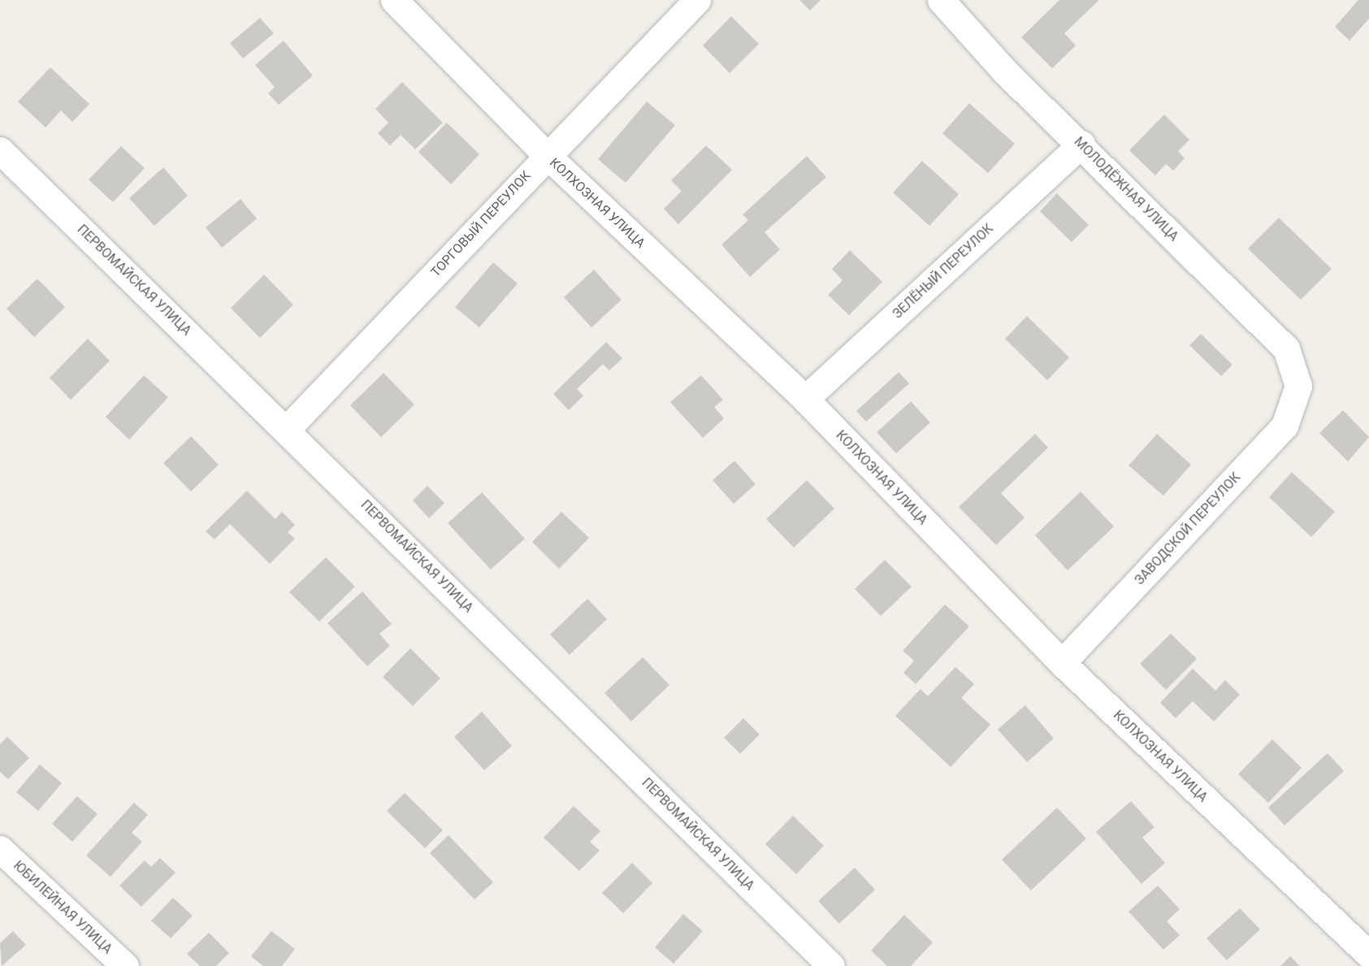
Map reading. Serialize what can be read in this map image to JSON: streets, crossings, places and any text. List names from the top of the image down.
{
  "streets": {
    "street": [
      "МОЛОДЁЖНАЯ УЛИЦА",
      "КОЛХОЗНАЯ УЛИЦА",
      "ТОРГОВЫЙ ПЕРЕУЛОК",
      "ЗЕЛЁНЫЙ ПЕРЕУЛОК",
      "ПЕРВОМАЙСКАЯ УЛИЦА",
      "ЗАВОДСКОЙ ПЕРЕУЛОК",
      "ЮБИЛЕЙНАЯ УЛИЦА"
    ]
  },
  "crossings": [
    ["МОЛОДЁЖНАЯ УЛИЦА", "ЗЕЛЁНЫЙ ПЕРЕУЛОК"],
    ["МОЛОДЁЖНАЯ УЛИЦА", "ЗАВОДСКОЙ ПЕРЕУЛОК"],
    ["КОЛХОЗНАЯ УЛИЦА", "ТОРГОВЫЙ ПЕРЕУЛОК"],
    ["КОЛХОЗНАЯ УЛИЦА", "ЗЕЛЁНЫЙ ПЕРЕУЛОК"],
    ["КОЛХОЗНАЯ УЛИЦА", "ЗАВОДСКОЙ ПЕРЕУЛОК"],
    ["ТОРГОВЫЙ ПЕРЕУЛОК", "ПЕРВОМАЙСКАЯ УЛИЦА"]
  ]
}
